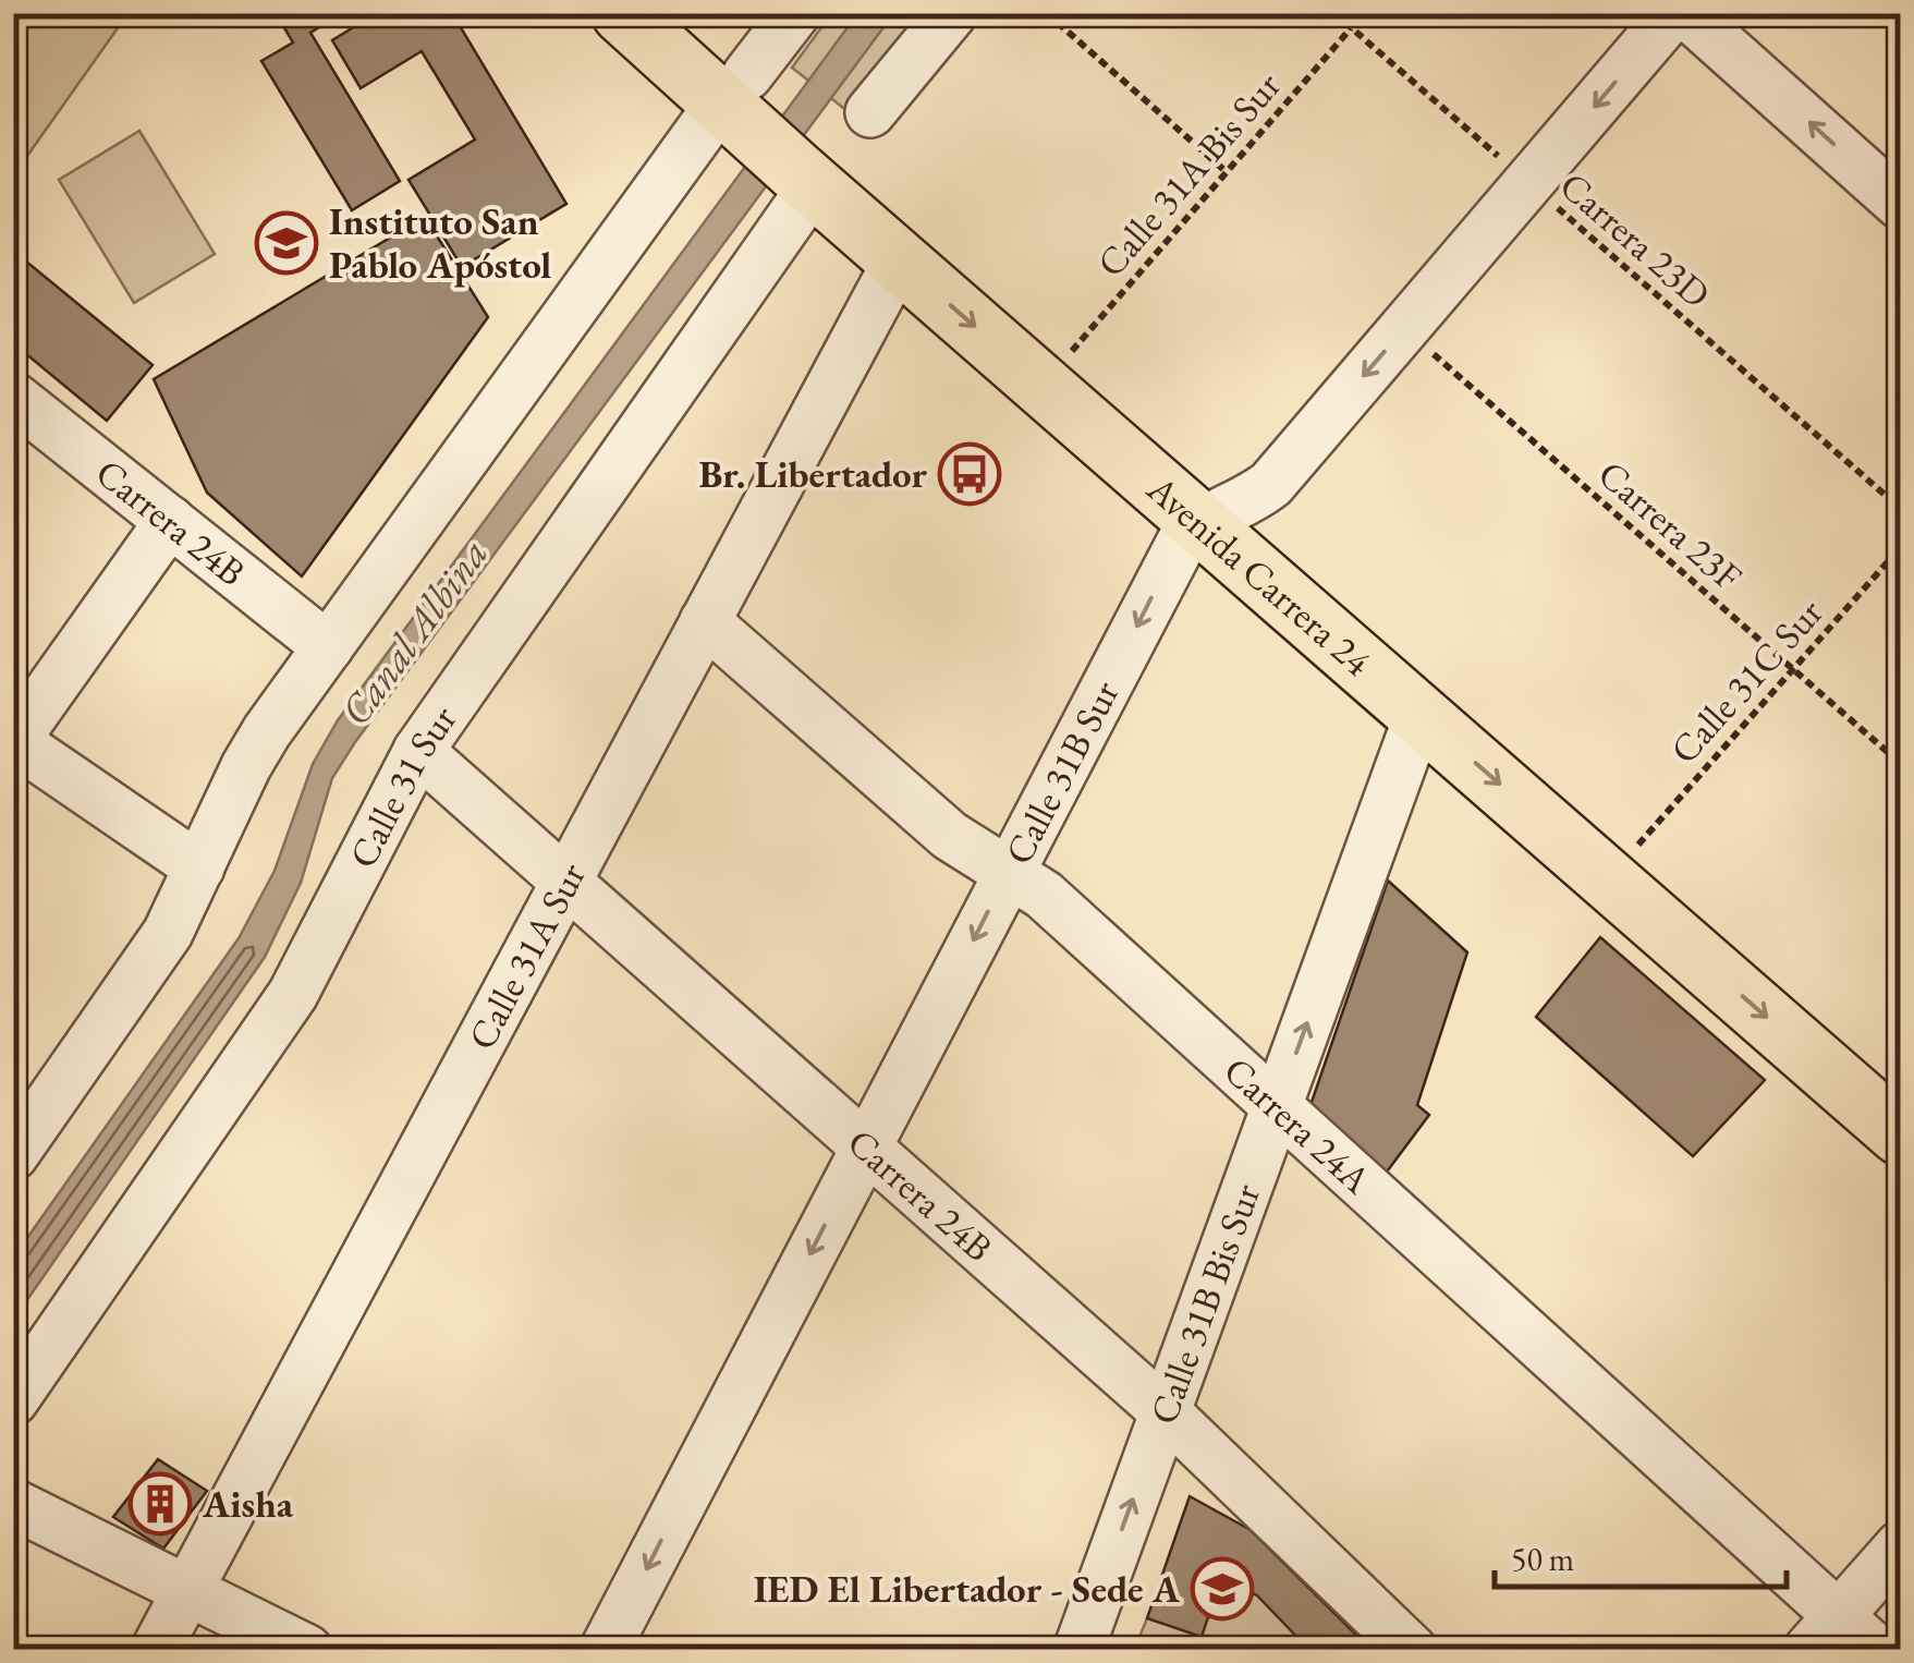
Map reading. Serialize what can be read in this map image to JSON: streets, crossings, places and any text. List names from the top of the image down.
{
  "streets": {
    "main road": ["Avenida Carrera 24"],
    "street": [
      "Carrera 24B",
      "Calle 31B Sur",
      "Calle 31 Sur",
      "Calle 31A Sur",
      "Carrera 24A",
      "Calle 31B Bis Sur"
    ],
    "path": [
      "Calle 31A Bis Sur",
      "Carrera 23D",
      "Carrera 23F",
      "Calle 31C Sur"
    ]
  },
  "crossings": [
    ["Calle 31A Bis Sur", "Carrera 23D"],
    ["Calle 31A Bis Sur", "Avenida Carrera 24"],
    ["Carrera 23D", "Calle 31B Sur"],
    ["Carrera 24B", "Calle 31B Sur"],
    ["Carrera 24B", "Calle 31 Sur"],
    ["Carrera 24B", "Calle 31A Sur"],
    ["Carrera 24B", "Calle 31B Bis Sur"],
    ["Carrera 23F", "Calle 31C Sur"],
    ["Carrera 23F", "Calle 31B Sur"],
    ["Avenida Carrera 24", "Calle 31C Sur"],
    ["Avenida Carrera 24", "Calle 31B Sur"],
    ["Avenida Carrera 24", "Calle 31 Sur"],
    ["Avenida Carrera 24", "Calle 31A Sur"],
    ["Avenida Carrera 24", "Calle 31B Bis Sur"],
    ["Calle 31B Sur", "Carrera 24A"],
    ["Calle 31A Sur", "Carrera 24A"],
    ["Carrera 24A", "Calle 31B Bis Sur"]
  ],
  "one_way": ["Calle 31B Sur", "Calle 31B Bis Sur"],
  "water": ["Canal Albina"],
  "places": {
    "school or university": ["Instituto San Pablo Apóstol", "IED El Libertador - Sede A"],
    "bus stop": ["Br. Libertador"],
    "building": ["Aisha"]
  },
  "scale_bar": "50 m"
}
